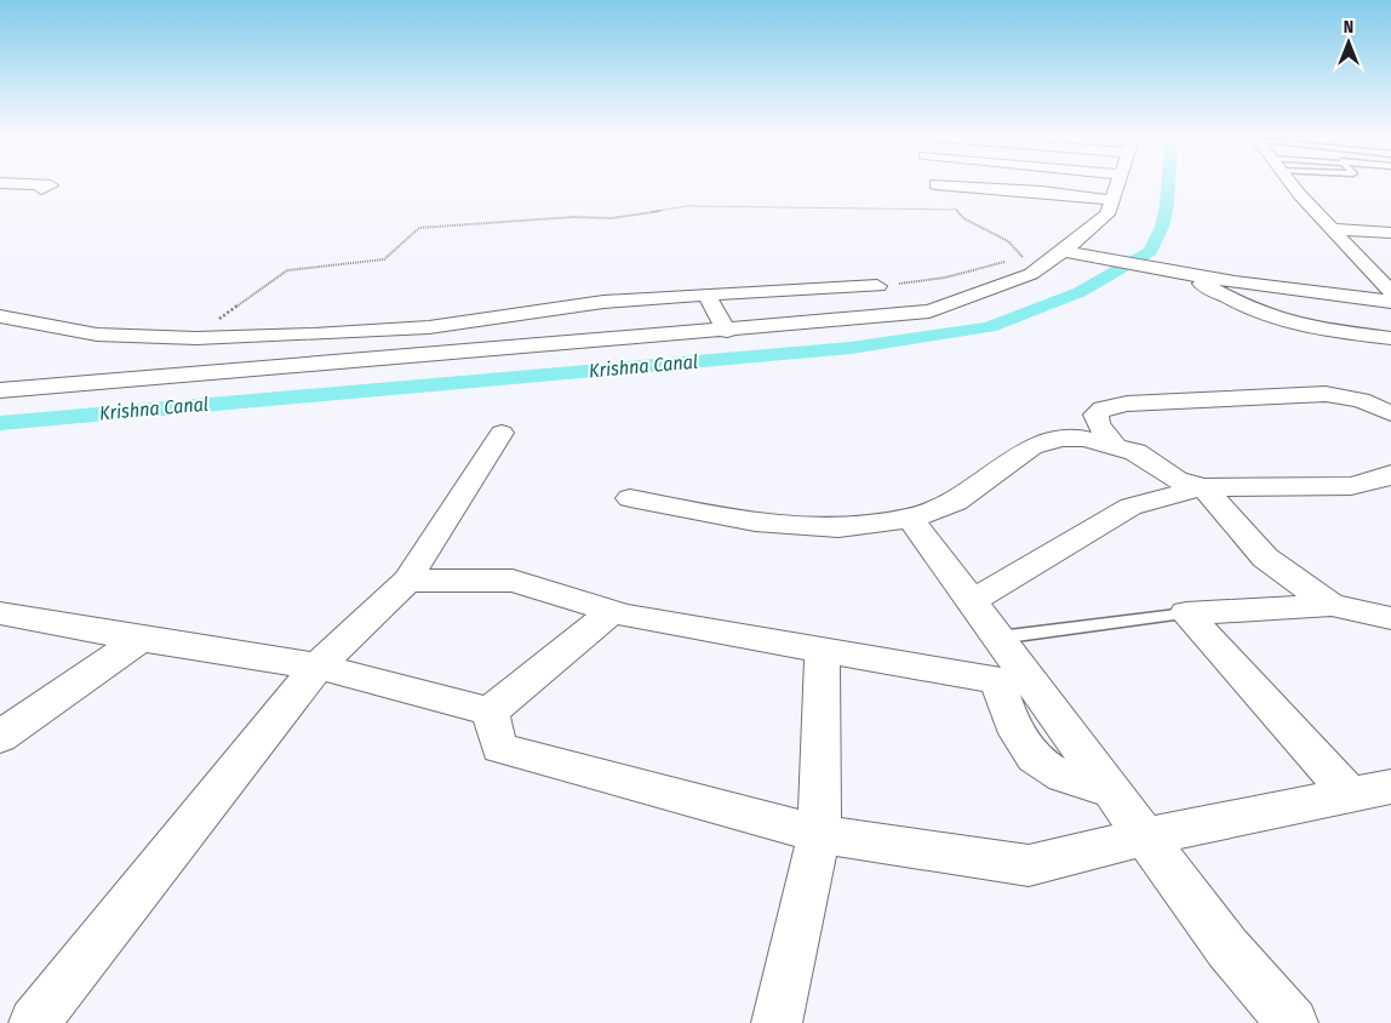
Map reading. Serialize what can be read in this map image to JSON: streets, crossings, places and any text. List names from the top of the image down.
{
  "water": ["Krishna Canal"],
  "north": "top"
}
